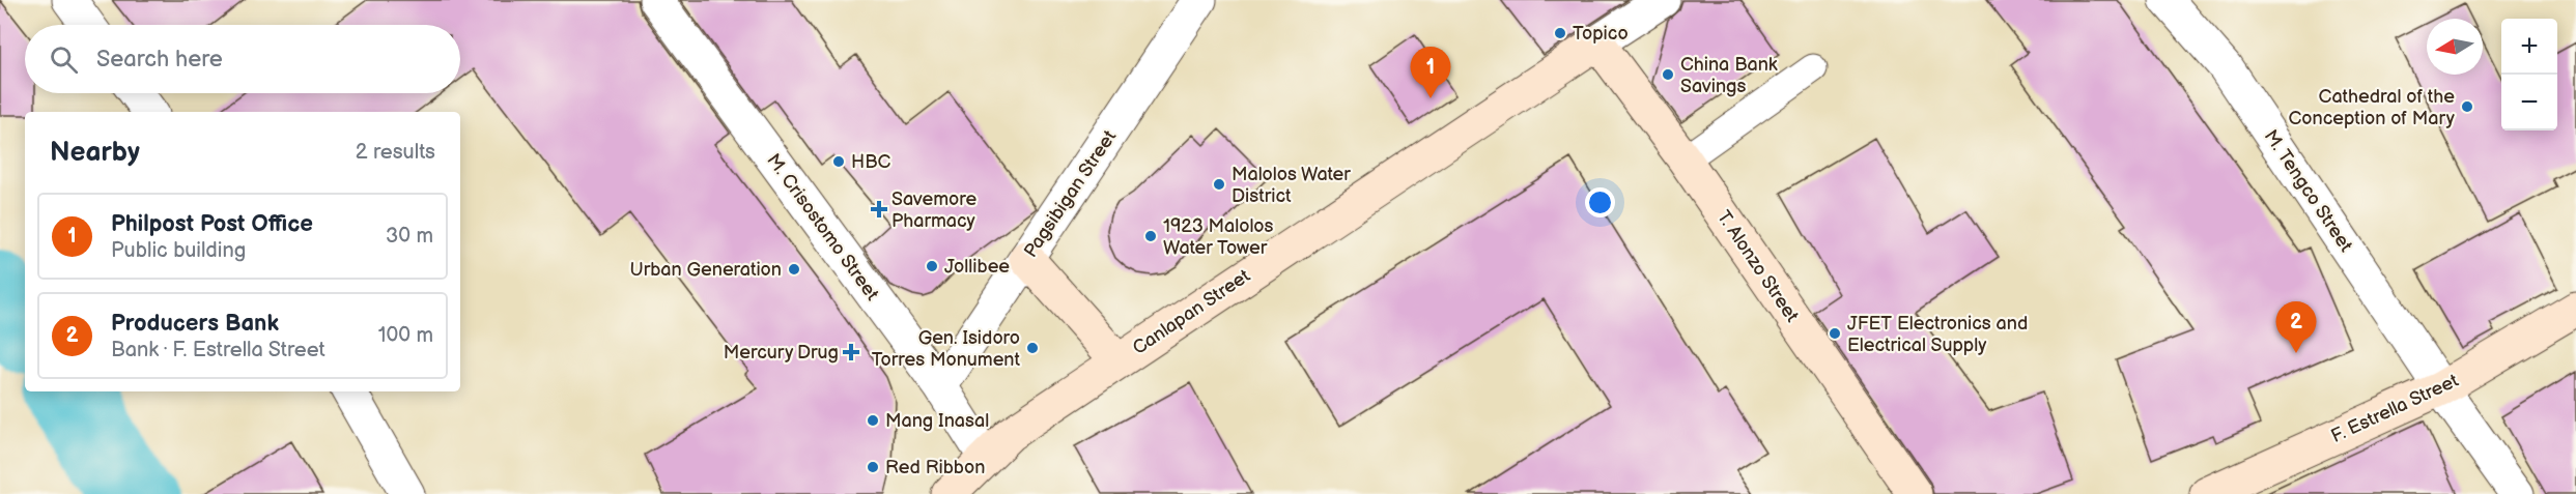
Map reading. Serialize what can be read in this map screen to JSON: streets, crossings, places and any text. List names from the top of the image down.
{
  "streets": {
    "main road": ["T. Alonzo Street", "Canlapan Street", "F. Estrella Street"],
    "street": ["M. Tengco Street", "Pagsibigan Street", "M. Crisostomo Street"]
  },
  "crossings": [
    ["M. Tengco Street", "F. Estrella Street"],
    ["Pagsibigan Street", "M. Crisostomo Street"],
    ["M. Crisostomo Street", "Canlapan Street"],
    ["T. Alonzo Street", "Canlapan Street"]
  ],
  "places": {
    "other": [
      "Topico",
      "China Bank Savings",
      "Cathedral of the Conception of Mary",
      "HBC",
      "Malolos Water District",
      "1923 Malolos Water Tower",
      "Jollibee",
      "Urban Generation",
      "JFET Electronics and Electrical Supply",
      "Gen. Isidoro Torres Monument",
      "Mang Inasal",
      "Red Ribbon"
    ],
    "health": ["Savemore Pharmacy", "Mercury Drug"]
  },
  "north": "left",
  "page": {
    "map_buttons": ["+", "−"],
    "search": "Search here",
    "pins": ["1", "2"],
    "heading": ["Nearby", "2 results"],
    "list": [
      {
        "mark": "1",
        "name": "Philpost Post Office",
        "note": "Public building",
        "value": "30 m"
      },
      {
        "mark": "2",
        "name": "Producers Bank",
        "note": "Bank · F. Estrella Street",
        "value": "100 m"
      }
    ]
  }
}
